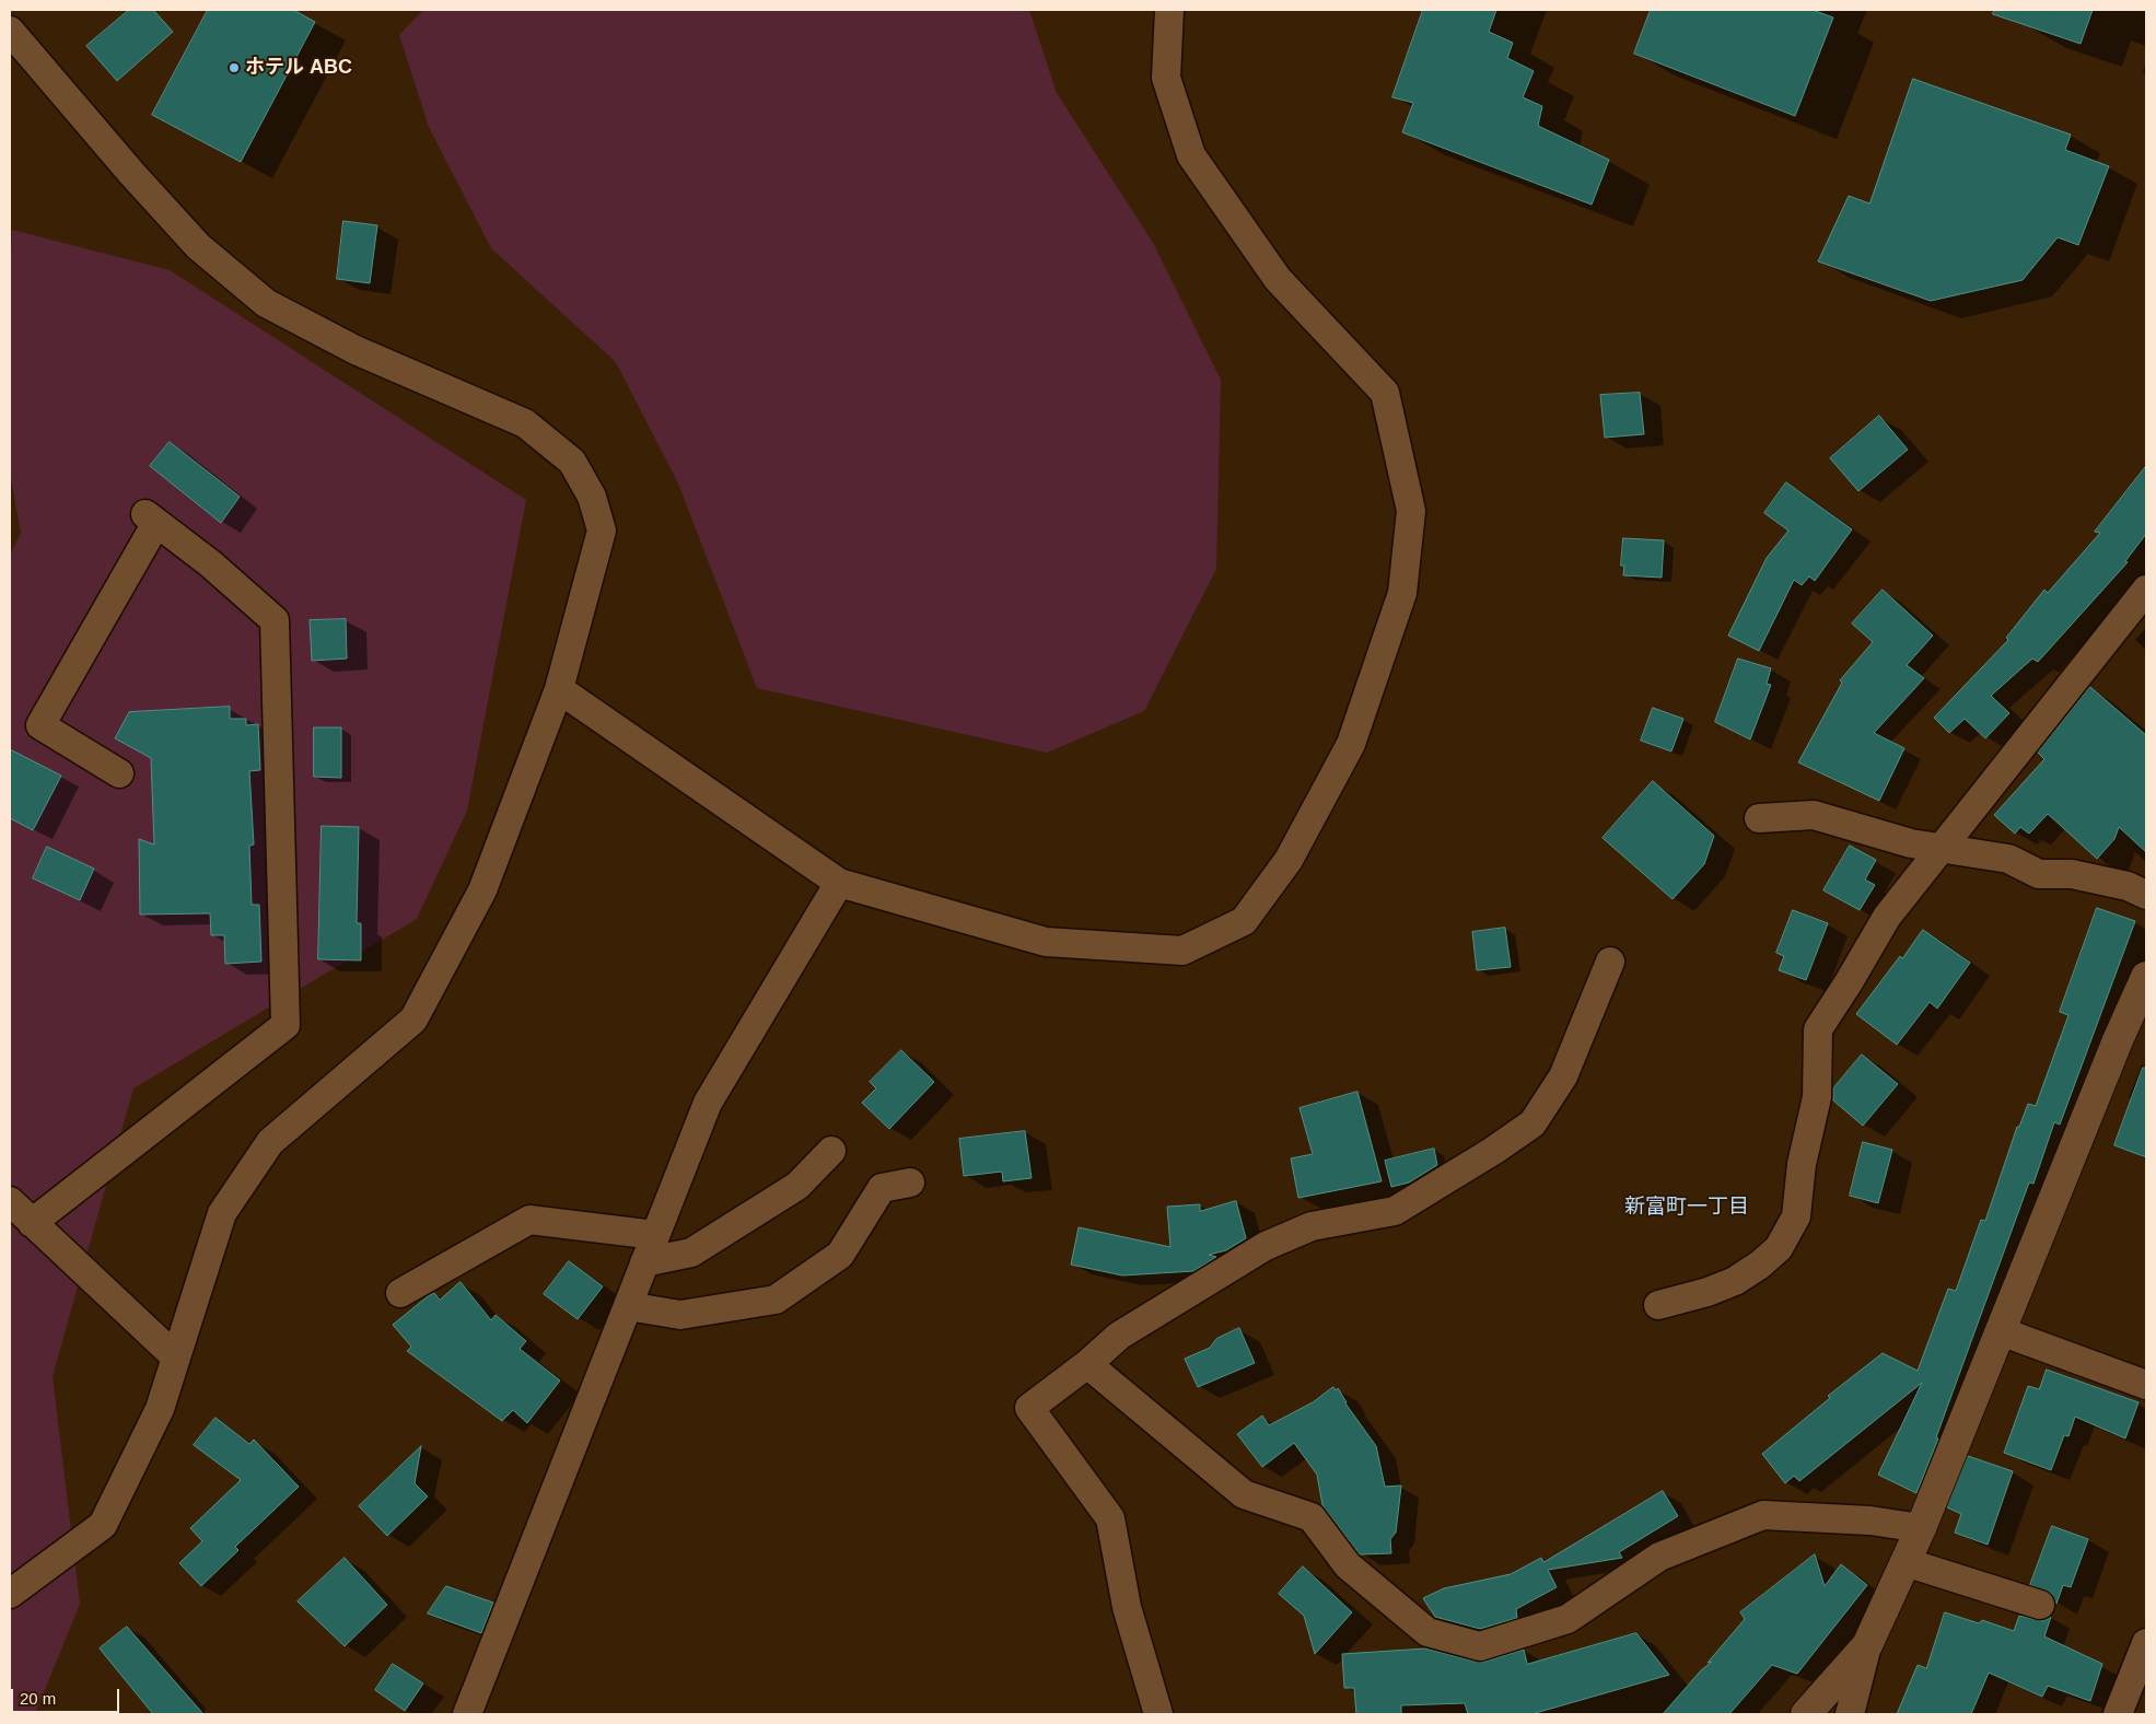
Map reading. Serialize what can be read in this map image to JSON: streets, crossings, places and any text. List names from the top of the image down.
{
  "districts": ["新富町一丁目"],
  "places": ["ホテル ABC"],
  "scale_bar": "20 m"
}
